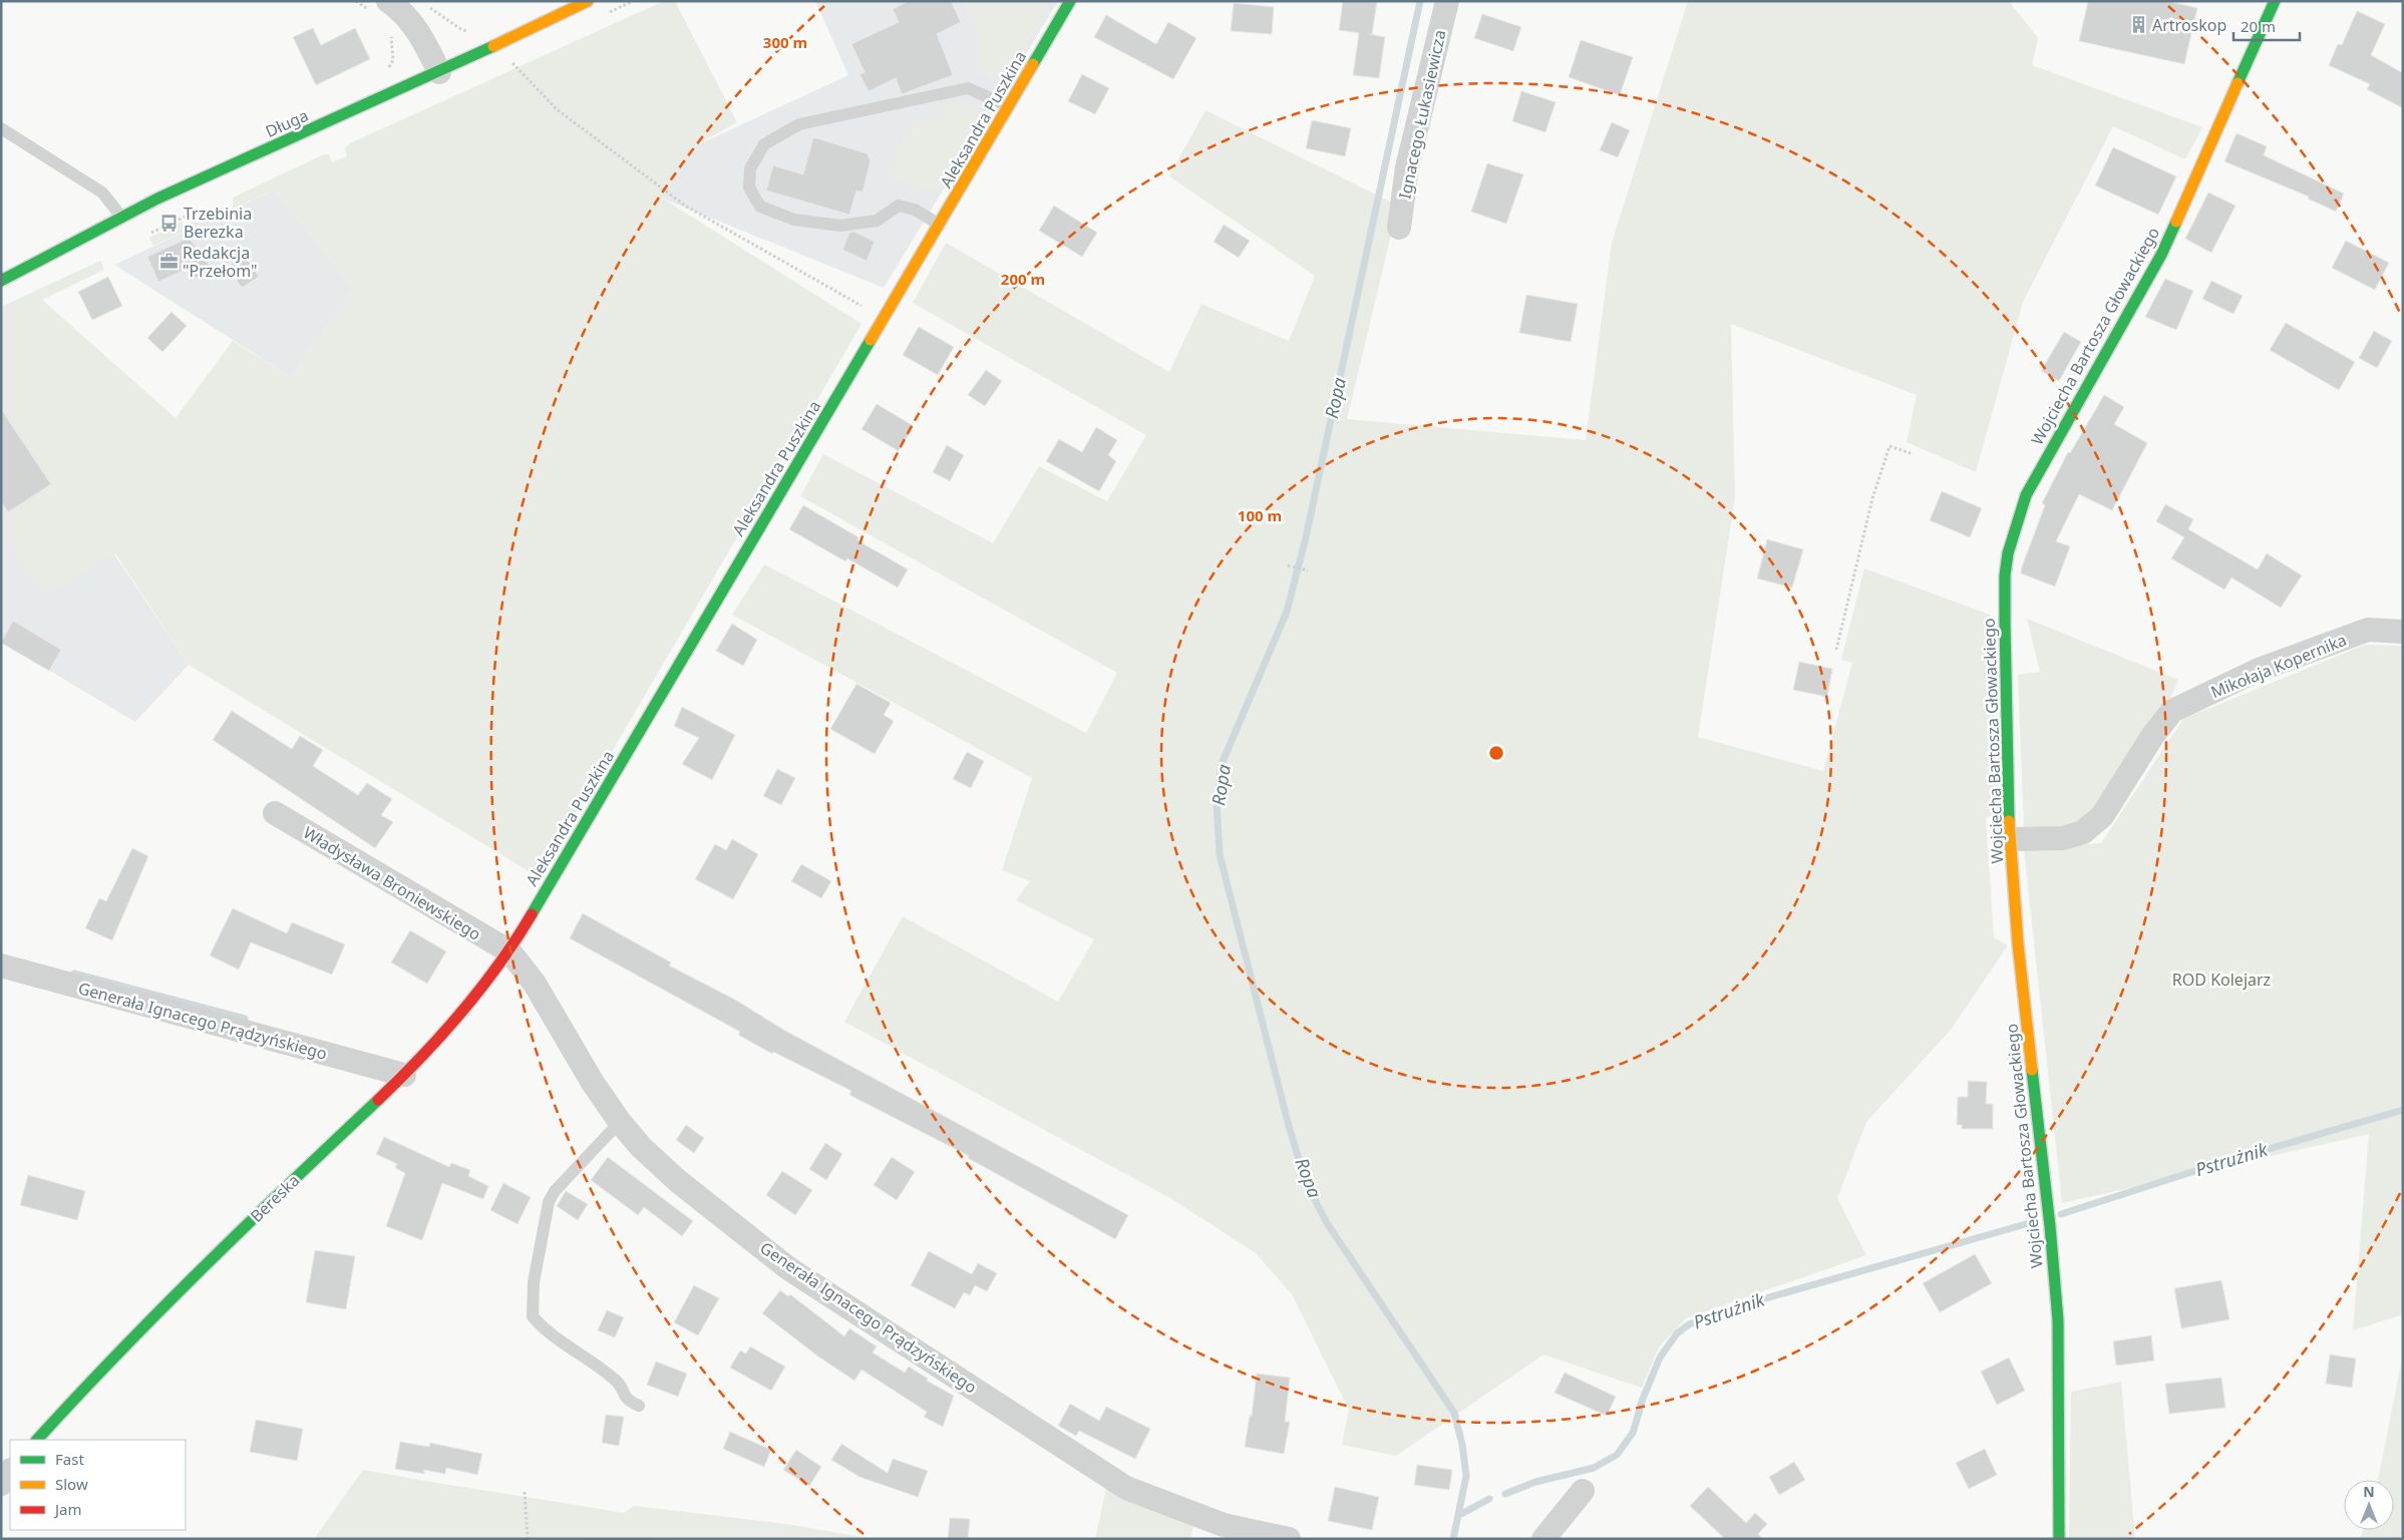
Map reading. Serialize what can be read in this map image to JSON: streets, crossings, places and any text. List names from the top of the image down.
{
  "streets": {
    "street": [
      "Ignacego Łukasiewicza",
      "Aleksandra Puszkina",
      "Długa",
      "Wojciecha Bartosza Głowackiego",
      "Mikołaja Kopernika",
      "Władysława Broniewskiego",
      "Generała Ignacego Prądzyńskiego",
      "Bereska"
    ]
  },
  "crossings": [
    ["Aleksandra Puszkina", "Władysława Broniewskiego"],
    ["Aleksandra Puszkina", "Generała Ignacego Prądzyńskiego"],
    ["Aleksandra Puszkina", "Bereska"],
    ["Wojciecha Bartosza Głowackiego", "Mikołaja Kopernika"],
    ["Władysława Broniewskiego", "Generała Ignacego Prądzyńskiego"],
    ["Władysława Broniewskiego", "Bereska"],
    ["Generała Ignacego Prądzyńskiego", "Bereska"]
  ],
  "water": ["Ropa", "Pstrużnik"],
  "parks": ["ROD Kolejarz"],
  "places": {
    "building": ["Artroskop"],
    "bus stop": ["Trzebinia Berezka"],
    "office": ["Redakcja \"Przełom\""]
  },
  "legend": ["Fast", "Slow", "Jam"],
  "scale_bar": "20 m",
  "north": "top",
  "rings": ["300 m", "200 m", "100 m"]
}
